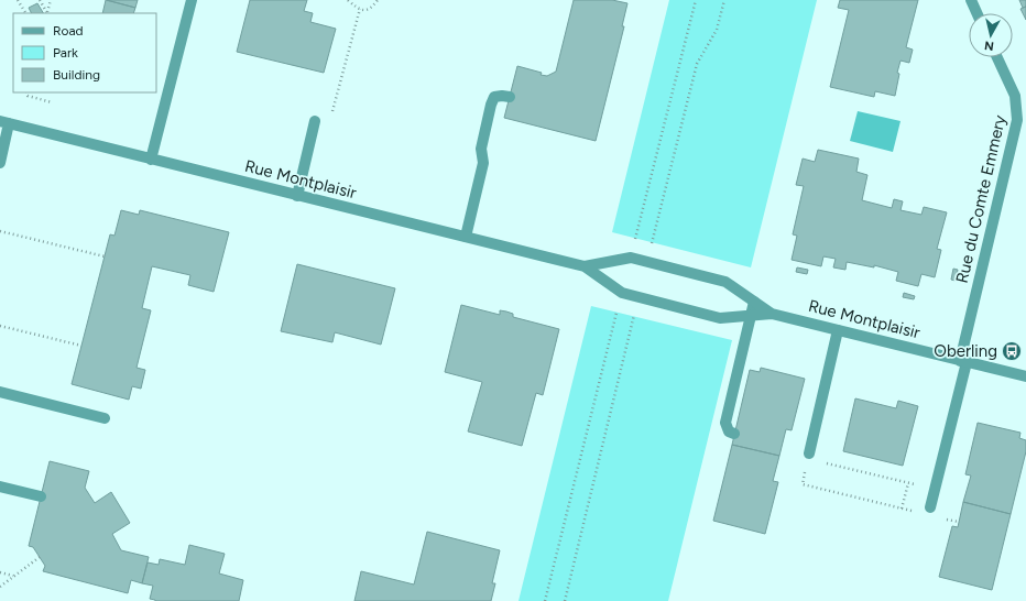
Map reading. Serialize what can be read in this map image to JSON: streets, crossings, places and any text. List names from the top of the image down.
{
  "streets": {
    "street": ["Rue Montplaisir", "Rue du Comte Emmery"]
  },
  "crossings": [
    ["Rue Montplaisir", "Rue du Comte Emmery"]
  ],
  "places": {
    "bus stop": ["Oberling"]
  },
  "legend": ["Road", "Park", "Building"],
  "north": "bottom"
}
